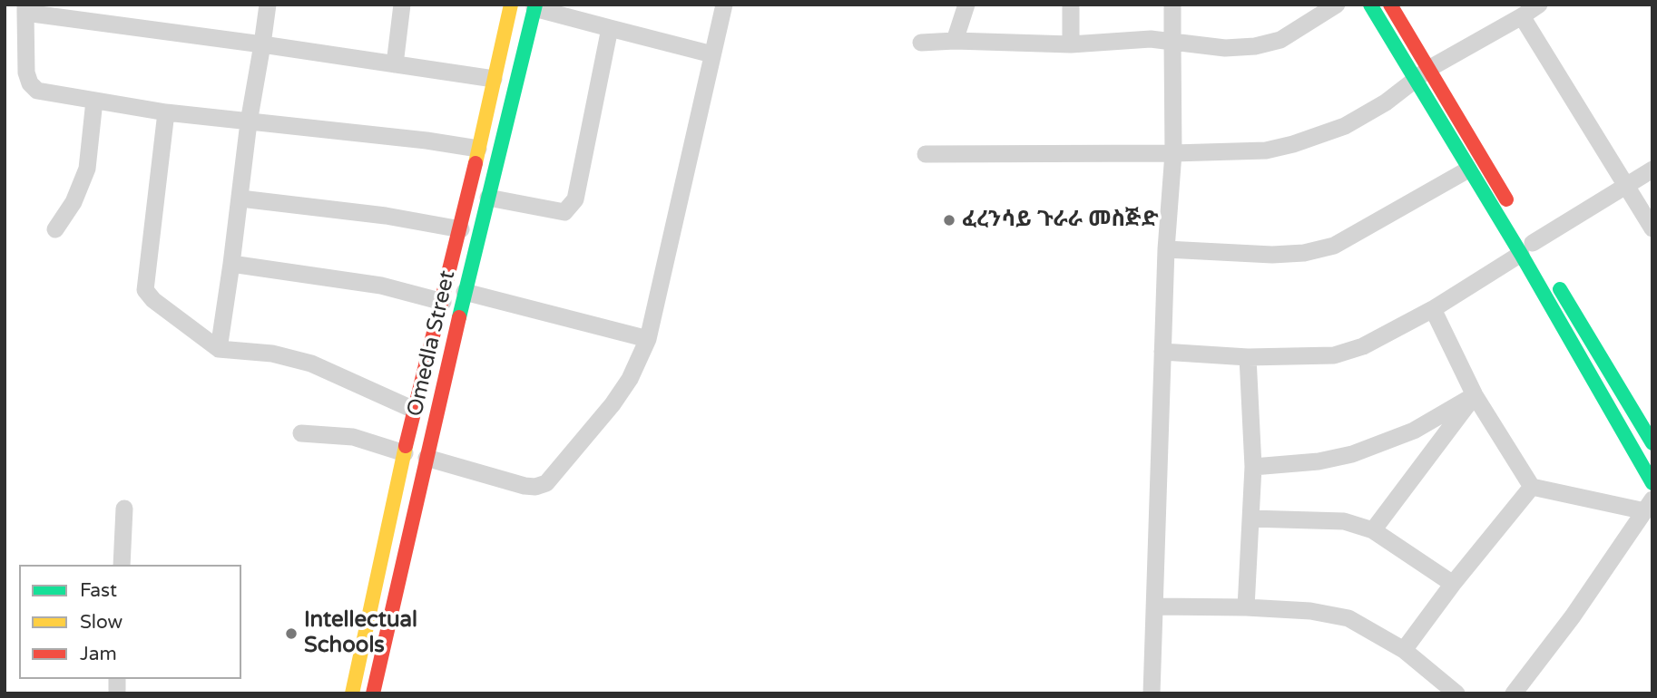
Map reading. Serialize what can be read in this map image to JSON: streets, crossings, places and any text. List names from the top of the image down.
{
  "streets": {
    "main road": ["Omedla Street"]
  },
  "places": ["ፈረንሳይ ጉራራ መስጅድ", "Intellectual Schools"],
  "legend": ["Fast", "Slow", "Jam"]
}
